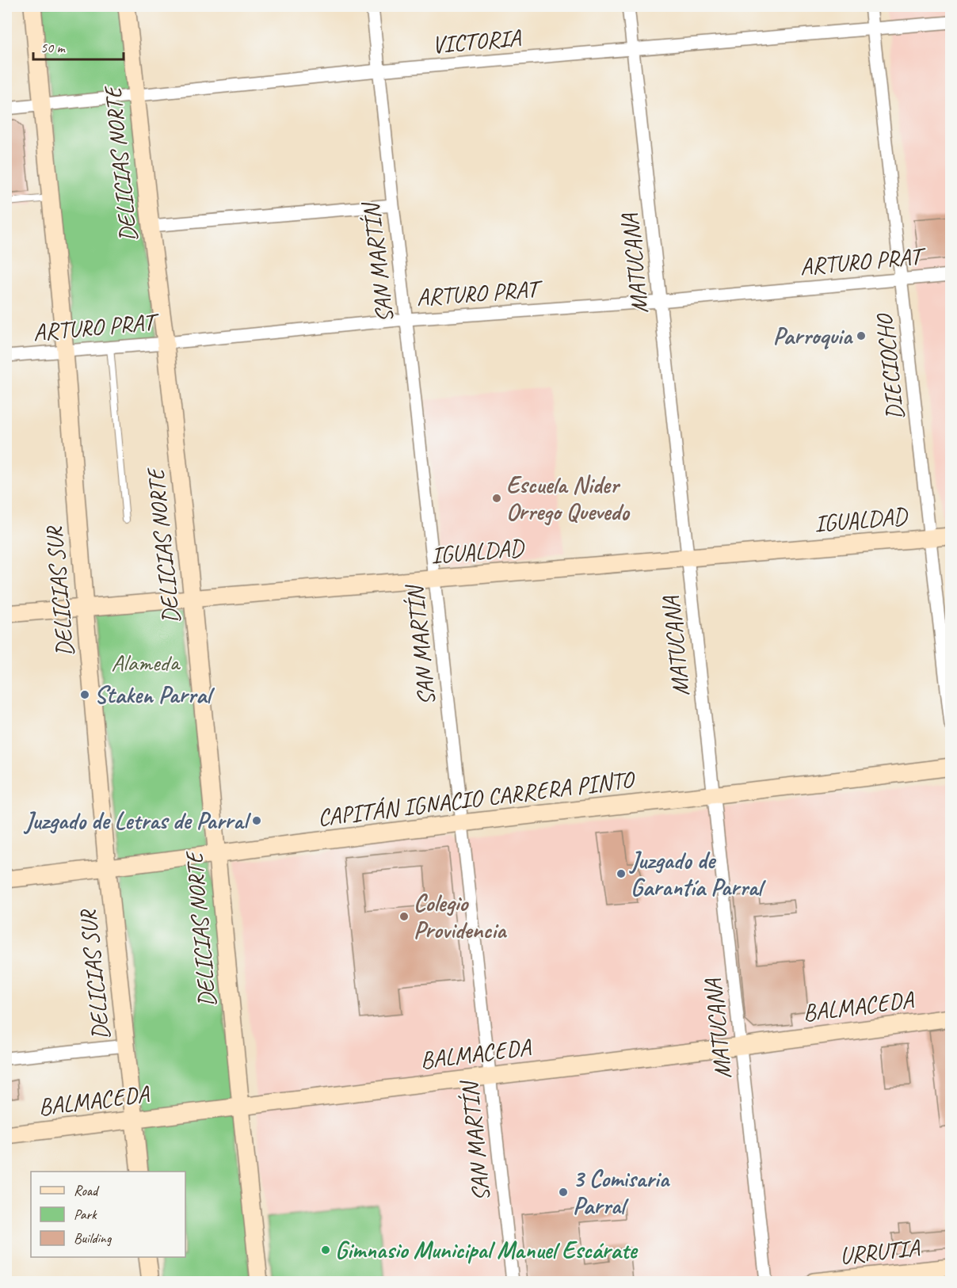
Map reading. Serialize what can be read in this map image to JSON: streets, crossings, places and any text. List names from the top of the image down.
{
  "streets": {
    "street": [
      "VICTORIA",
      "DELICIAS NORTE",
      "ARTURO PRAT",
      "SAN MARTÍN",
      "MATUCANA",
      "DIECIOCHO",
      "IGUALDAD",
      "DELICIAS SUR",
      "CAPITÁN IGNACIO CARRERA PINTO",
      "BALMACEDA",
      "URRUTIA"
    ]
  },
  "crossings": [
    ["VICTORIA", "DELICIAS NORTE"],
    ["VICTORIA", "SAN MARTÍN"],
    ["VICTORIA", "MATUCANA"],
    ["VICTORIA", "DIECIOCHO"],
    ["VICTORIA", "DELICIAS SUR"],
    ["DELICIAS NORTE", "ARTURO PRAT"],
    ["DELICIAS NORTE", "IGUALDAD"],
    ["DELICIAS NORTE", "CAPITÁN IGNACIO CARRERA PINTO"],
    ["DELICIAS NORTE", "BALMACEDA"],
    ["ARTURO PRAT", "SAN MARTÍN"],
    ["ARTURO PRAT", "MATUCANA"],
    ["ARTURO PRAT", "DIECIOCHO"],
    ["ARTURO PRAT", "DELICIAS SUR"],
    ["SAN MARTÍN", "IGUALDAD"],
    ["SAN MARTÍN", "CAPITÁN IGNACIO CARRERA PINTO"],
    ["SAN MARTÍN", "BALMACEDA"],
    ["MATUCANA", "IGUALDAD"],
    ["MATUCANA", "CAPITÁN IGNACIO CARRERA PINTO"],
    ["MATUCANA", "BALMACEDA"],
    ["DIECIOCHO", "IGUALDAD"],
    ["IGUALDAD", "DELICIAS SUR"],
    ["DELICIAS SUR", "CAPITÁN IGNACIO CARRERA PINTO"],
    ["DELICIAS SUR", "BALMACEDA"]
  ],
  "parks": ["Alameda"],
  "places": [
    "Parroquia",
    "Escuela Nider Orrego Quevedo",
    "Staken Parral",
    "Juzgado de Letras de Parral",
    "Juzgado de Garantía Parral",
    "Colegio Providencia",
    "3 Comisaria Parral",
    "Gimnasio Municipal Manuel Escárate"
  ],
  "legend": ["Road", "Park", "Building"],
  "scale_bar": "50 m"
}
